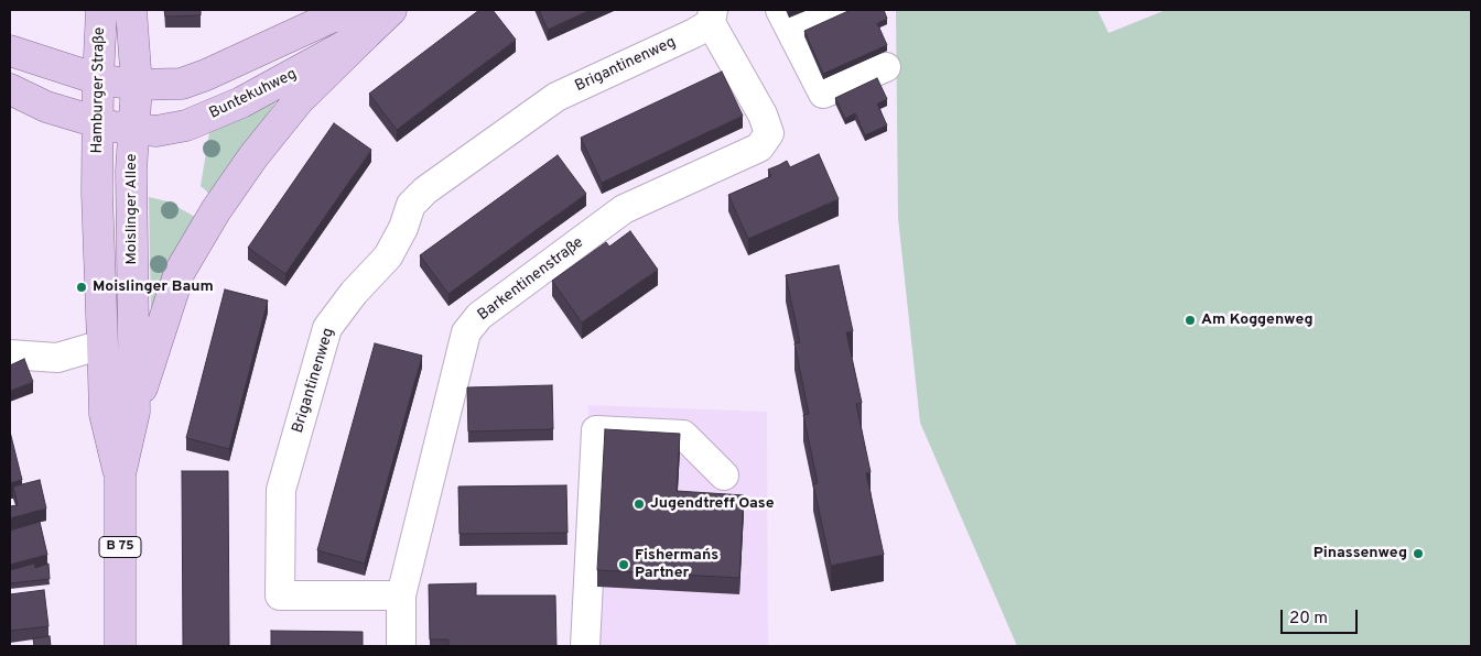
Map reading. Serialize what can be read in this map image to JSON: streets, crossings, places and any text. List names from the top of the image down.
{
  "streets": {
    "main road": [
      "Hamburger Straße",
      "Buntekuhweg",
      "Moislinger Allee",
      "B 75"
    ],
    "street": ["Brigantinenweg", "Barkentinenstraße"]
  },
  "crossings": [
    ["Brigantinenweg", "Barkentinenstraße"],
    ["Hamburger Straße", "Buntekuhweg"],
    ["Hamburger Straße", "Moislinger Allee"],
    ["Buntekuhweg", "Moislinger Allee"]
  ],
  "places": [
    "Moislinger Baum",
    "Am Koggenweg",
    "Jugendtreff Oase",
    "Pinassenweg",
    "Fisherman´s Partner"
  ],
  "scale_bar": "20 m"
}
